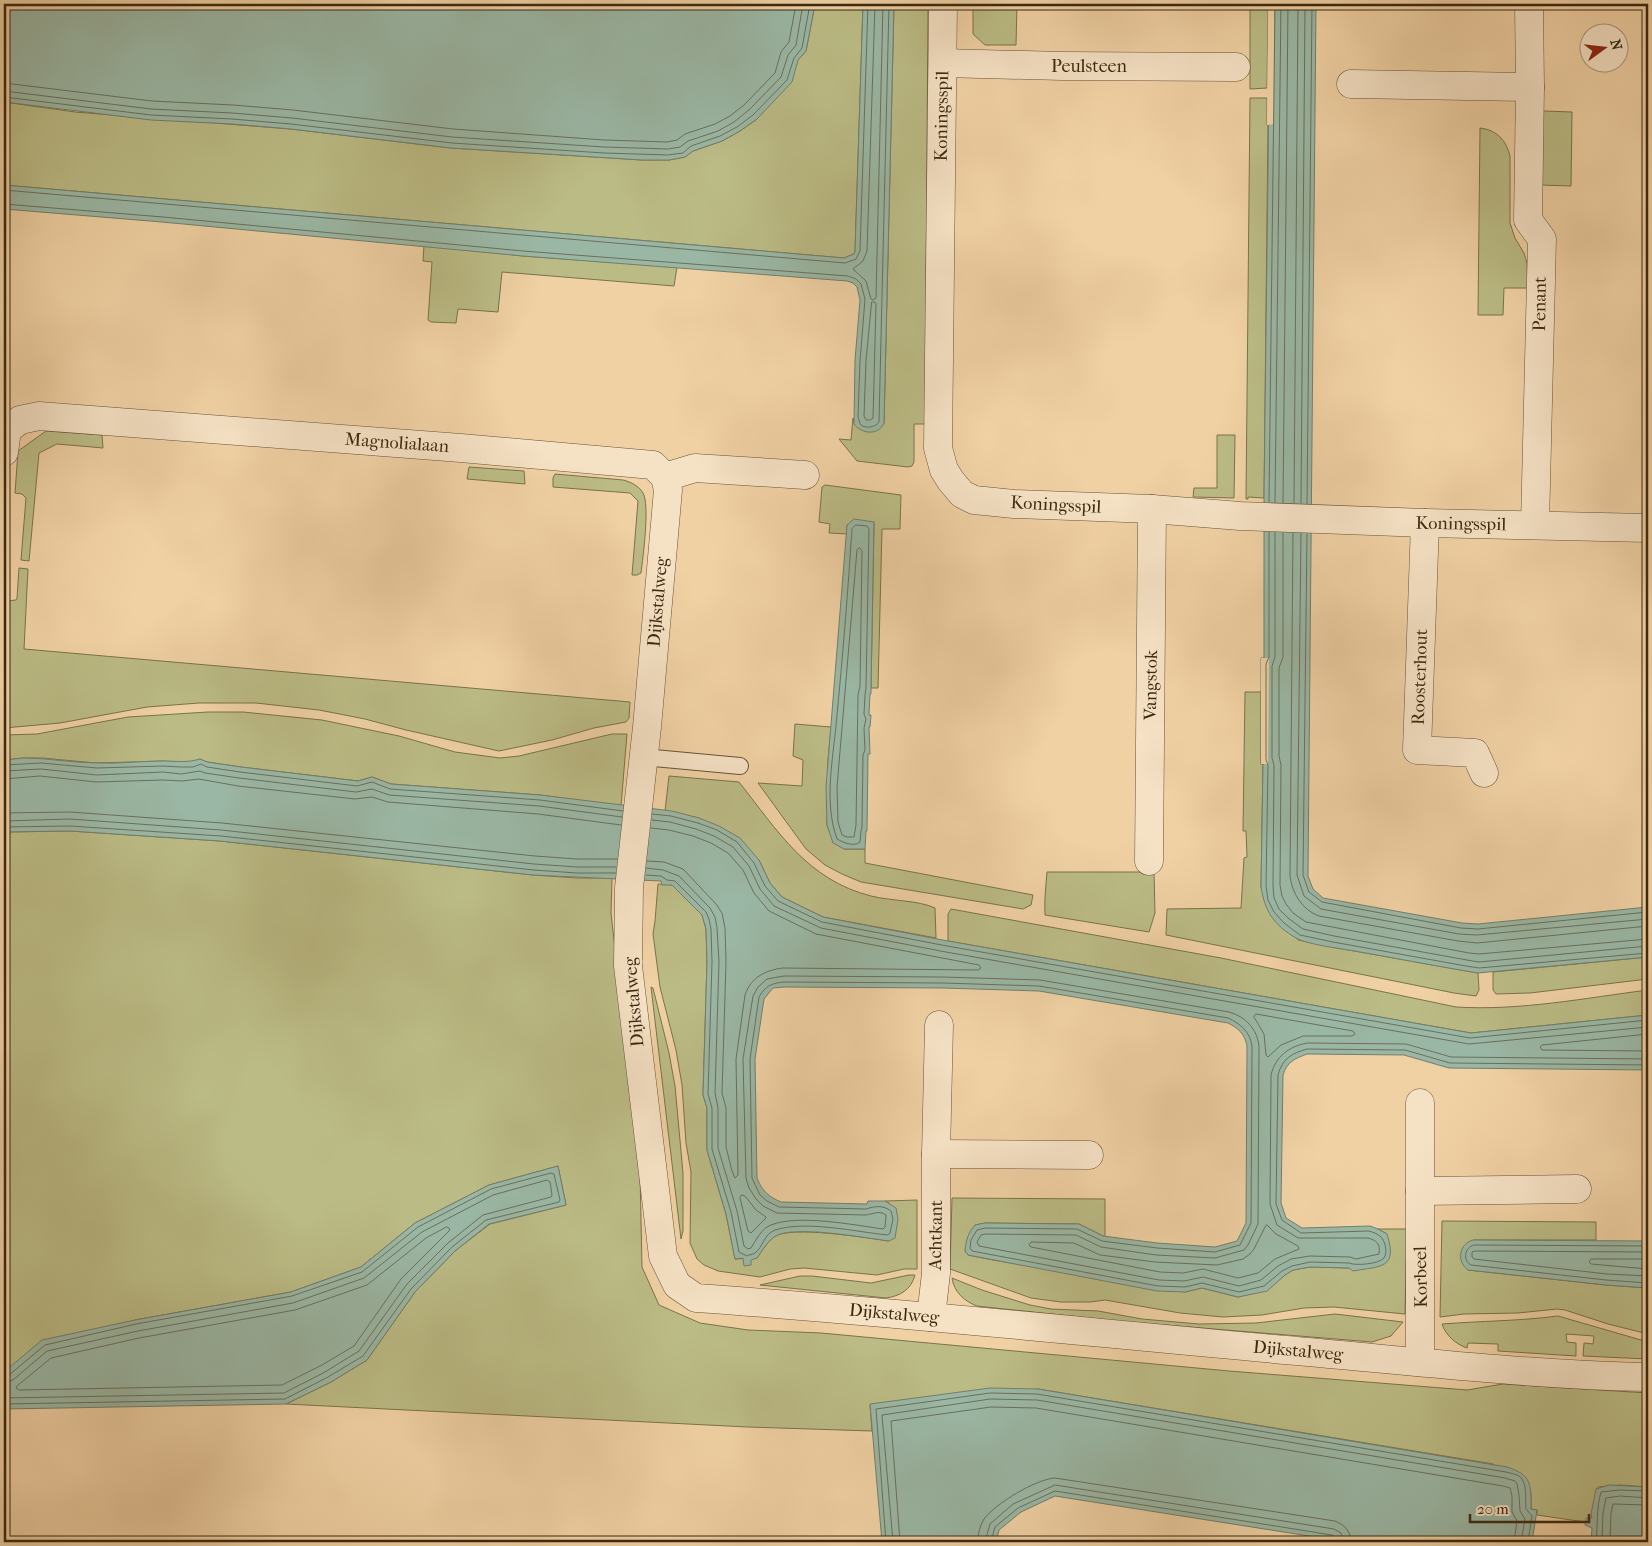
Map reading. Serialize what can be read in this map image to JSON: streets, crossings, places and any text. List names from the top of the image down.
{
  "streets": {
    "street": [
      "Peulsteen",
      "Koningsspil",
      "Penant",
      "Magnolialaan",
      "Dijkstalweg",
      "Roosterhout",
      "Vangstok",
      "Achtkant",
      "Korbeel"
    ]
  },
  "crossings": [
    ["Peulsteen", "Koningsspil"],
    ["Koningsspil", "Penant"],
    ["Koningsspil", "Roosterhout"],
    ["Koningsspil", "Vangstok"],
    ["Magnolialaan", "Dijkstalweg"],
    ["Dijkstalweg", "Achtkant"],
    ["Dijkstalweg", "Korbeel"]
  ],
  "scale_bar": "20 m",
  "north": "right"
}
